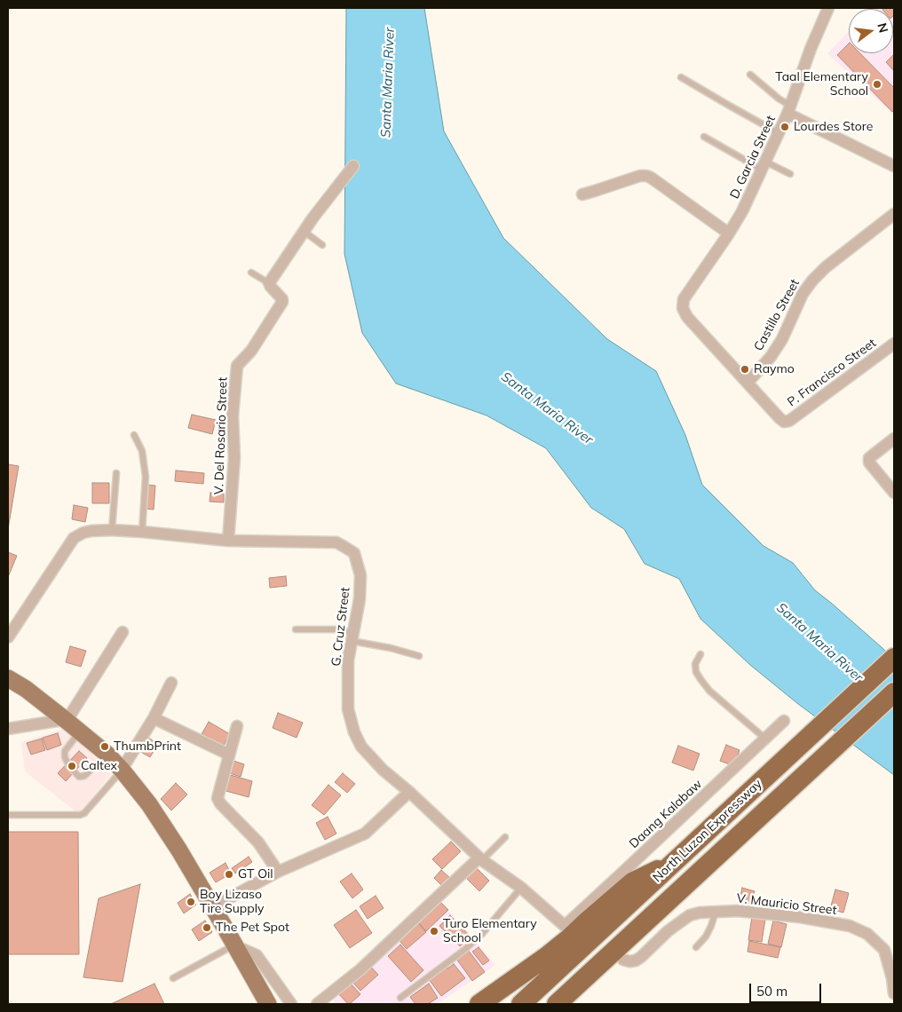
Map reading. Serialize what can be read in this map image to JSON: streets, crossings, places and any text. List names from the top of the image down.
{
  "streets": {
    "highway": ["North Luzon Expressway"],
    "street": [
      "D. Garcia Street",
      "Castillo Street",
      "P. Francisco Street",
      "V. Del Rosario Street",
      "G. Cruz Street",
      "Daang Kalabaw",
      "V. Mauricio Street"
    ]
  },
  "crossings": [
    ["D. Garcia Street", "Castillo Street"],
    ["D. Garcia Street", "P. Francisco Street"],
    ["Castillo Street", "P. Francisco Street"],
    ["V. Del Rosario Street", "G. Cruz Street"],
    ["G. Cruz Street", "Daang Kalabaw"],
    ["North Luzon Expressway", "V. Mauricio Street"]
  ],
  "water": ["Santa Maria River"],
  "places": [
    "Taal Elementary School",
    "Lourdes Store",
    "Raymo",
    "ThumbPrint",
    "Caltex",
    "GT Oil",
    "Boy Lizaso Tire Supply",
    "The Pet Spot",
    "Turo Elementary School"
  ],
  "scale_bar": "50 m",
  "north": "right"
}
